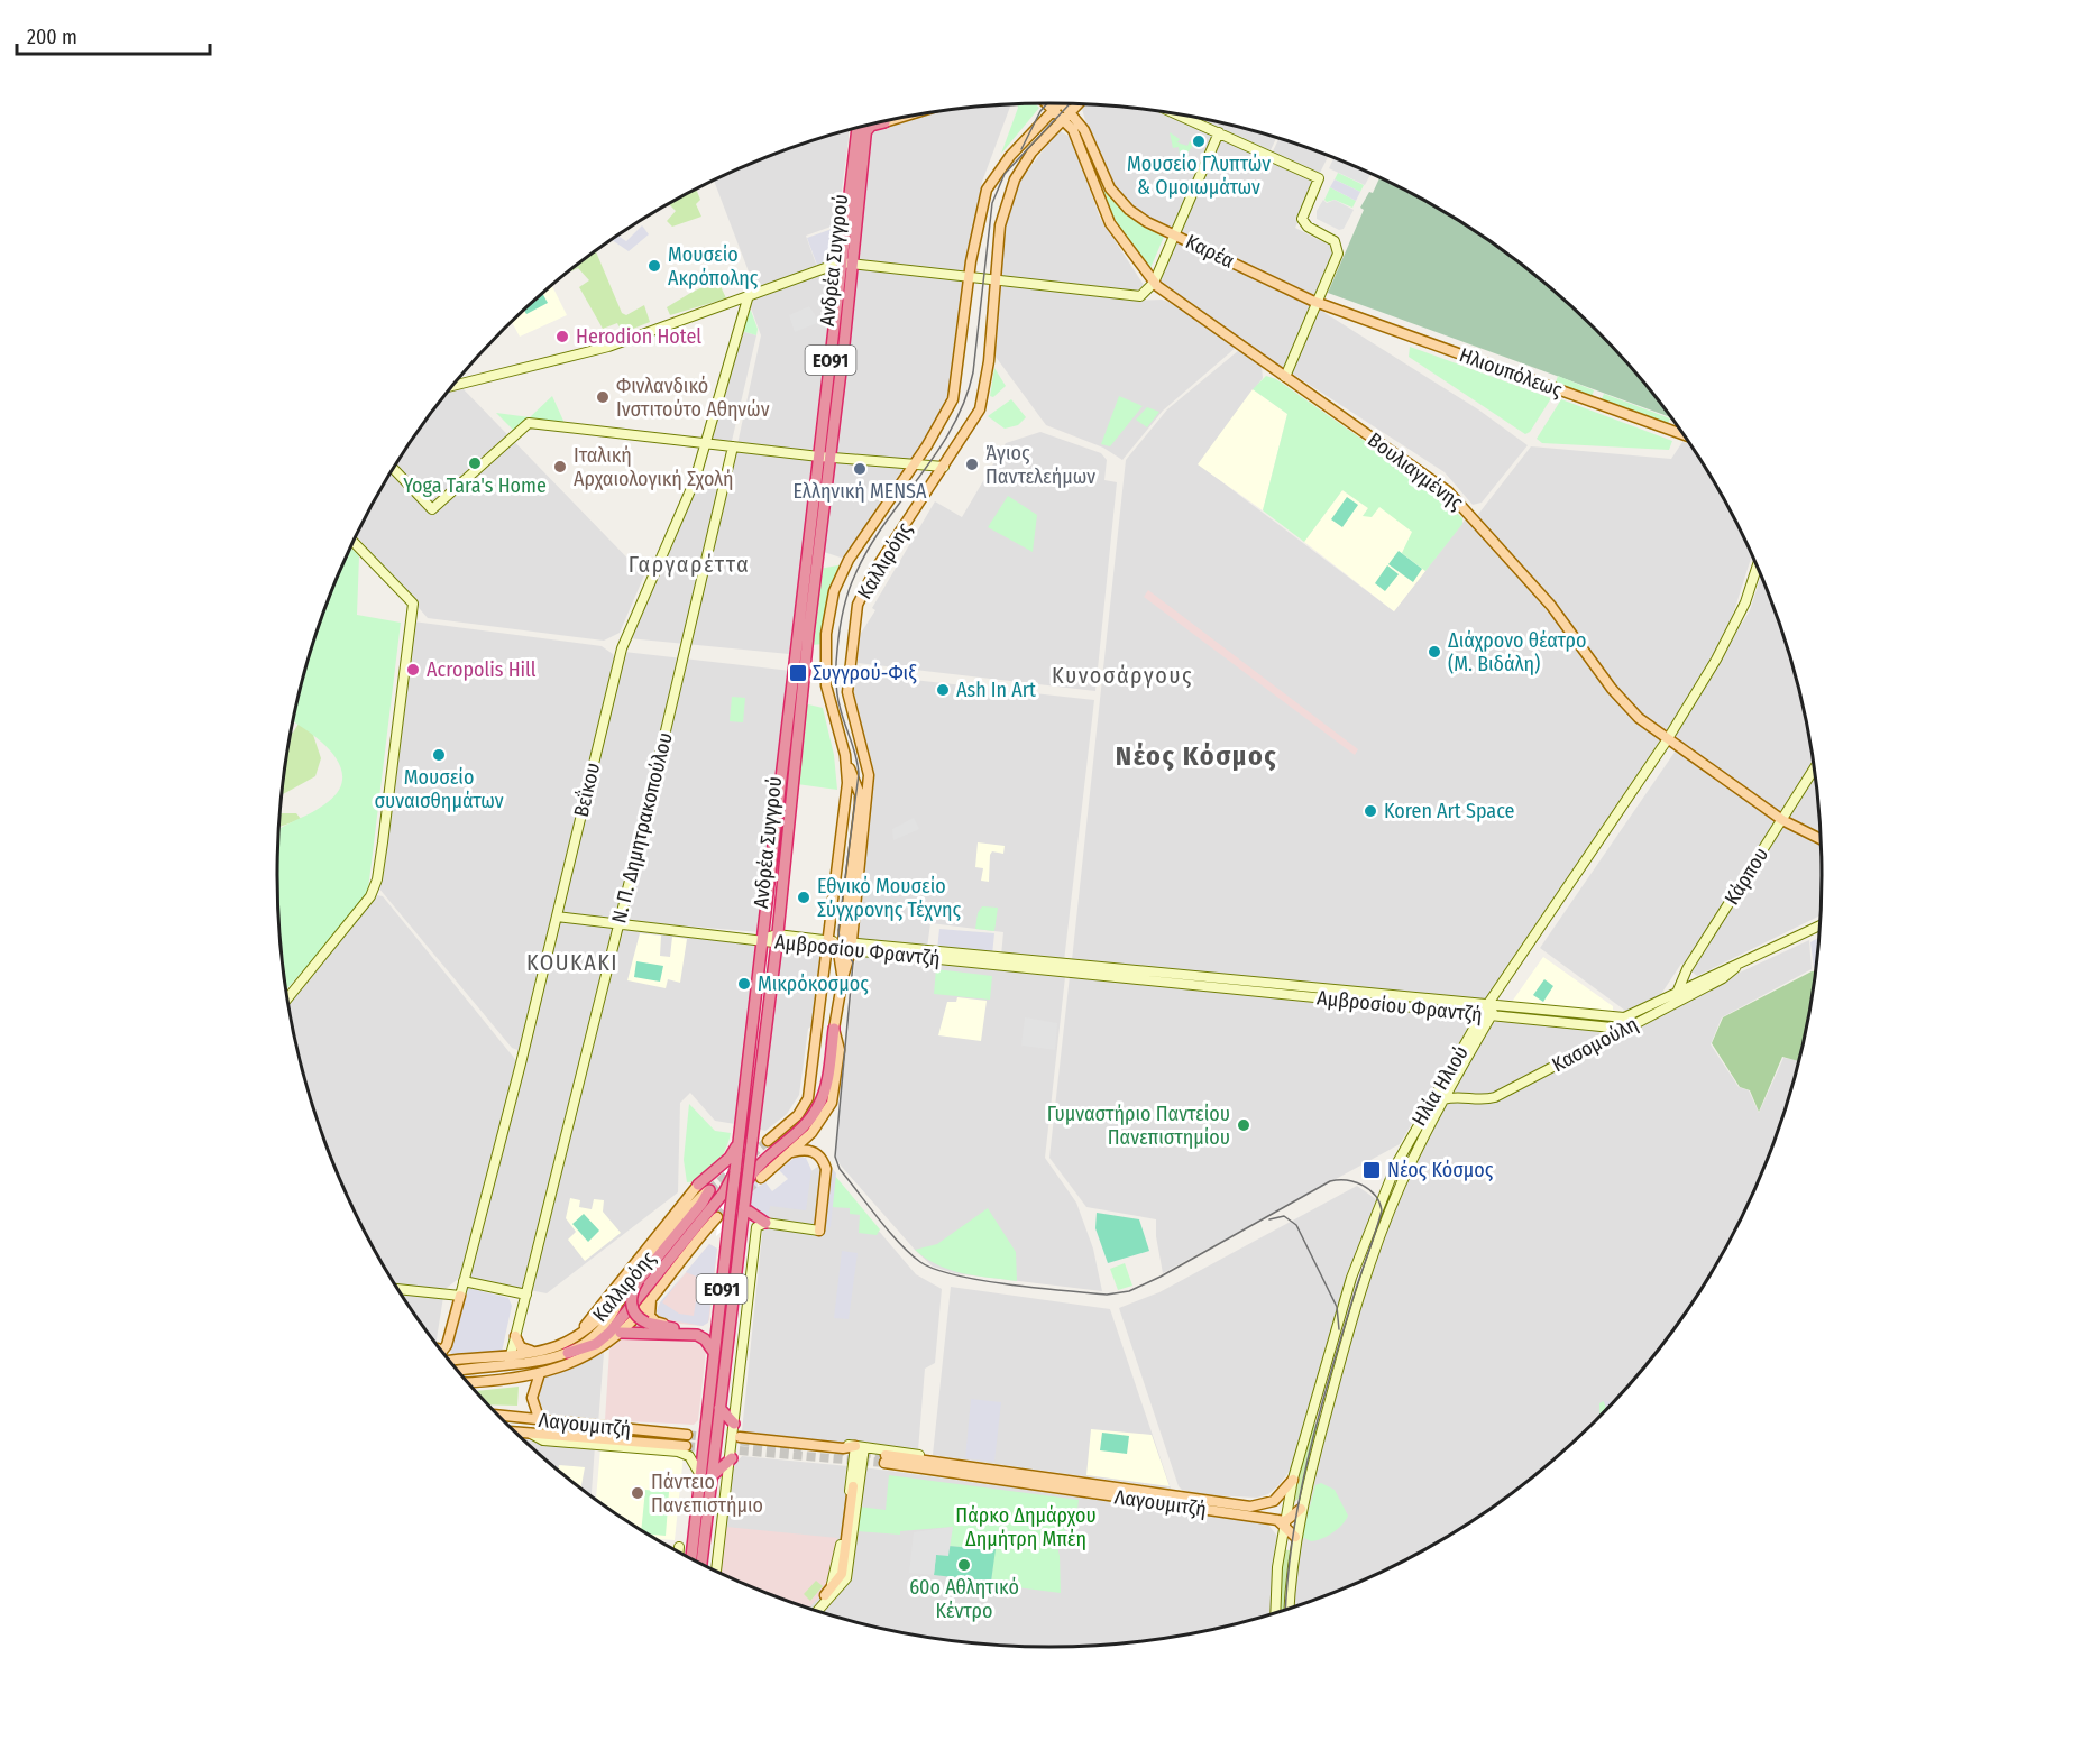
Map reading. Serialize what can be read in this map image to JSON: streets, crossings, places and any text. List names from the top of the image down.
{
  "streets": {
    "highway": ["Ανδρέα Συγγρού", "ΕΟ91"],
    "main road": [
      "Καρέα",
      "Ηλιουπόλεως",
      "Βουλιαγμένης",
      "Καλλιρόης",
      "Λαγουμιτζή"
    ],
    "street": [
      "Βεΐκου",
      "Ν. Π. Δημητρακοπούλου",
      "Κάρπου",
      "Αμβροσίου Φραντζή",
      "Κασομούλη",
      "Ηλία Ηλιού"
    ]
  },
  "crossings": [
    ["Καρέα", "Ηλιουπόλεως"],
    ["Καρέα", "Βουλιαγμένης"],
    ["Ανδρέα Συγγρού", "Αμβροσίου Φραντζή"],
    ["Ανδρέα Συγγρού", "Λαγουμιτζή"],
    ["Βουλιαγμένης", "Καλλιρόης"],
    ["Βουλιαγμένης", "Κάρπου"],
    ["Βουλιαγμένης", "Ηλία Ηλιού"],
    ["Καλλιρόης", "Ν. Π. Δημητρακοπούλου"],
    ["Καλλιρόης", "Αμβροσίου Φραντζή"],
    ["Βεΐκου", "Αμβροσίου Φραντζή"],
    ["Ν. Π. Δημητρακοπούλου", "Αμβροσίου Φραντζή"],
    ["Κάρπου", "Κασομούλη"],
    ["Αμβροσίου Φραντζή", "Κασομούλη"],
    ["Αμβροσίου Φραντζή", "Ηλία Ηλιού"],
    ["Κασομούλη", "Ηλία Ηλιού"],
    ["Ηλία Ηλιού", "Λαγουμιτζή"]
  ],
  "districts": [
    "Γαργαρέττα",
    "Κυνοσάργους",
    "Νέος Κόσμος",
    "KOUKAKI"
  ],
  "parks": ["Πάρκο Δημάρχου Δημήτρη Μπέη"],
  "places": {
    "other": [
      "Μουσείο Γλυπτών & Ομοιωμάτων",
      "Μουσείο Ακρόπολης",
      "Herodion Hotel",
      "Φινλανδικό Iνστιτούτο Aθηνών",
      "Yoga Tara's Home",
      "Άγιος Παντελεήμων",
      "Ιταλική Αρχαιολογική Σχολή",
      "Ελληνική MENSA",
      "Διάχρονο θέατρο (Μ. Βιδάλη)",
      "Acropolis Hill",
      "Ash In Art",
      "Μουσείο συναισθημάτων",
      "Koren Art Space",
      "Εθνικό Μουσείο Σύγχρονης Τέχνης",
      "Μικρόκοσμος",
      "Γυμναστήριο Παντείου Πανεπιστημίου",
      "Πάντειο Πανεπιστήμιο",
      "60ο Αθλητικό Κέντρο"
    ],
    "transit": ["Συγγρού-Φιξ", "Νέος Κόσμος"]
  },
  "scale_bar": "200 m"
}
